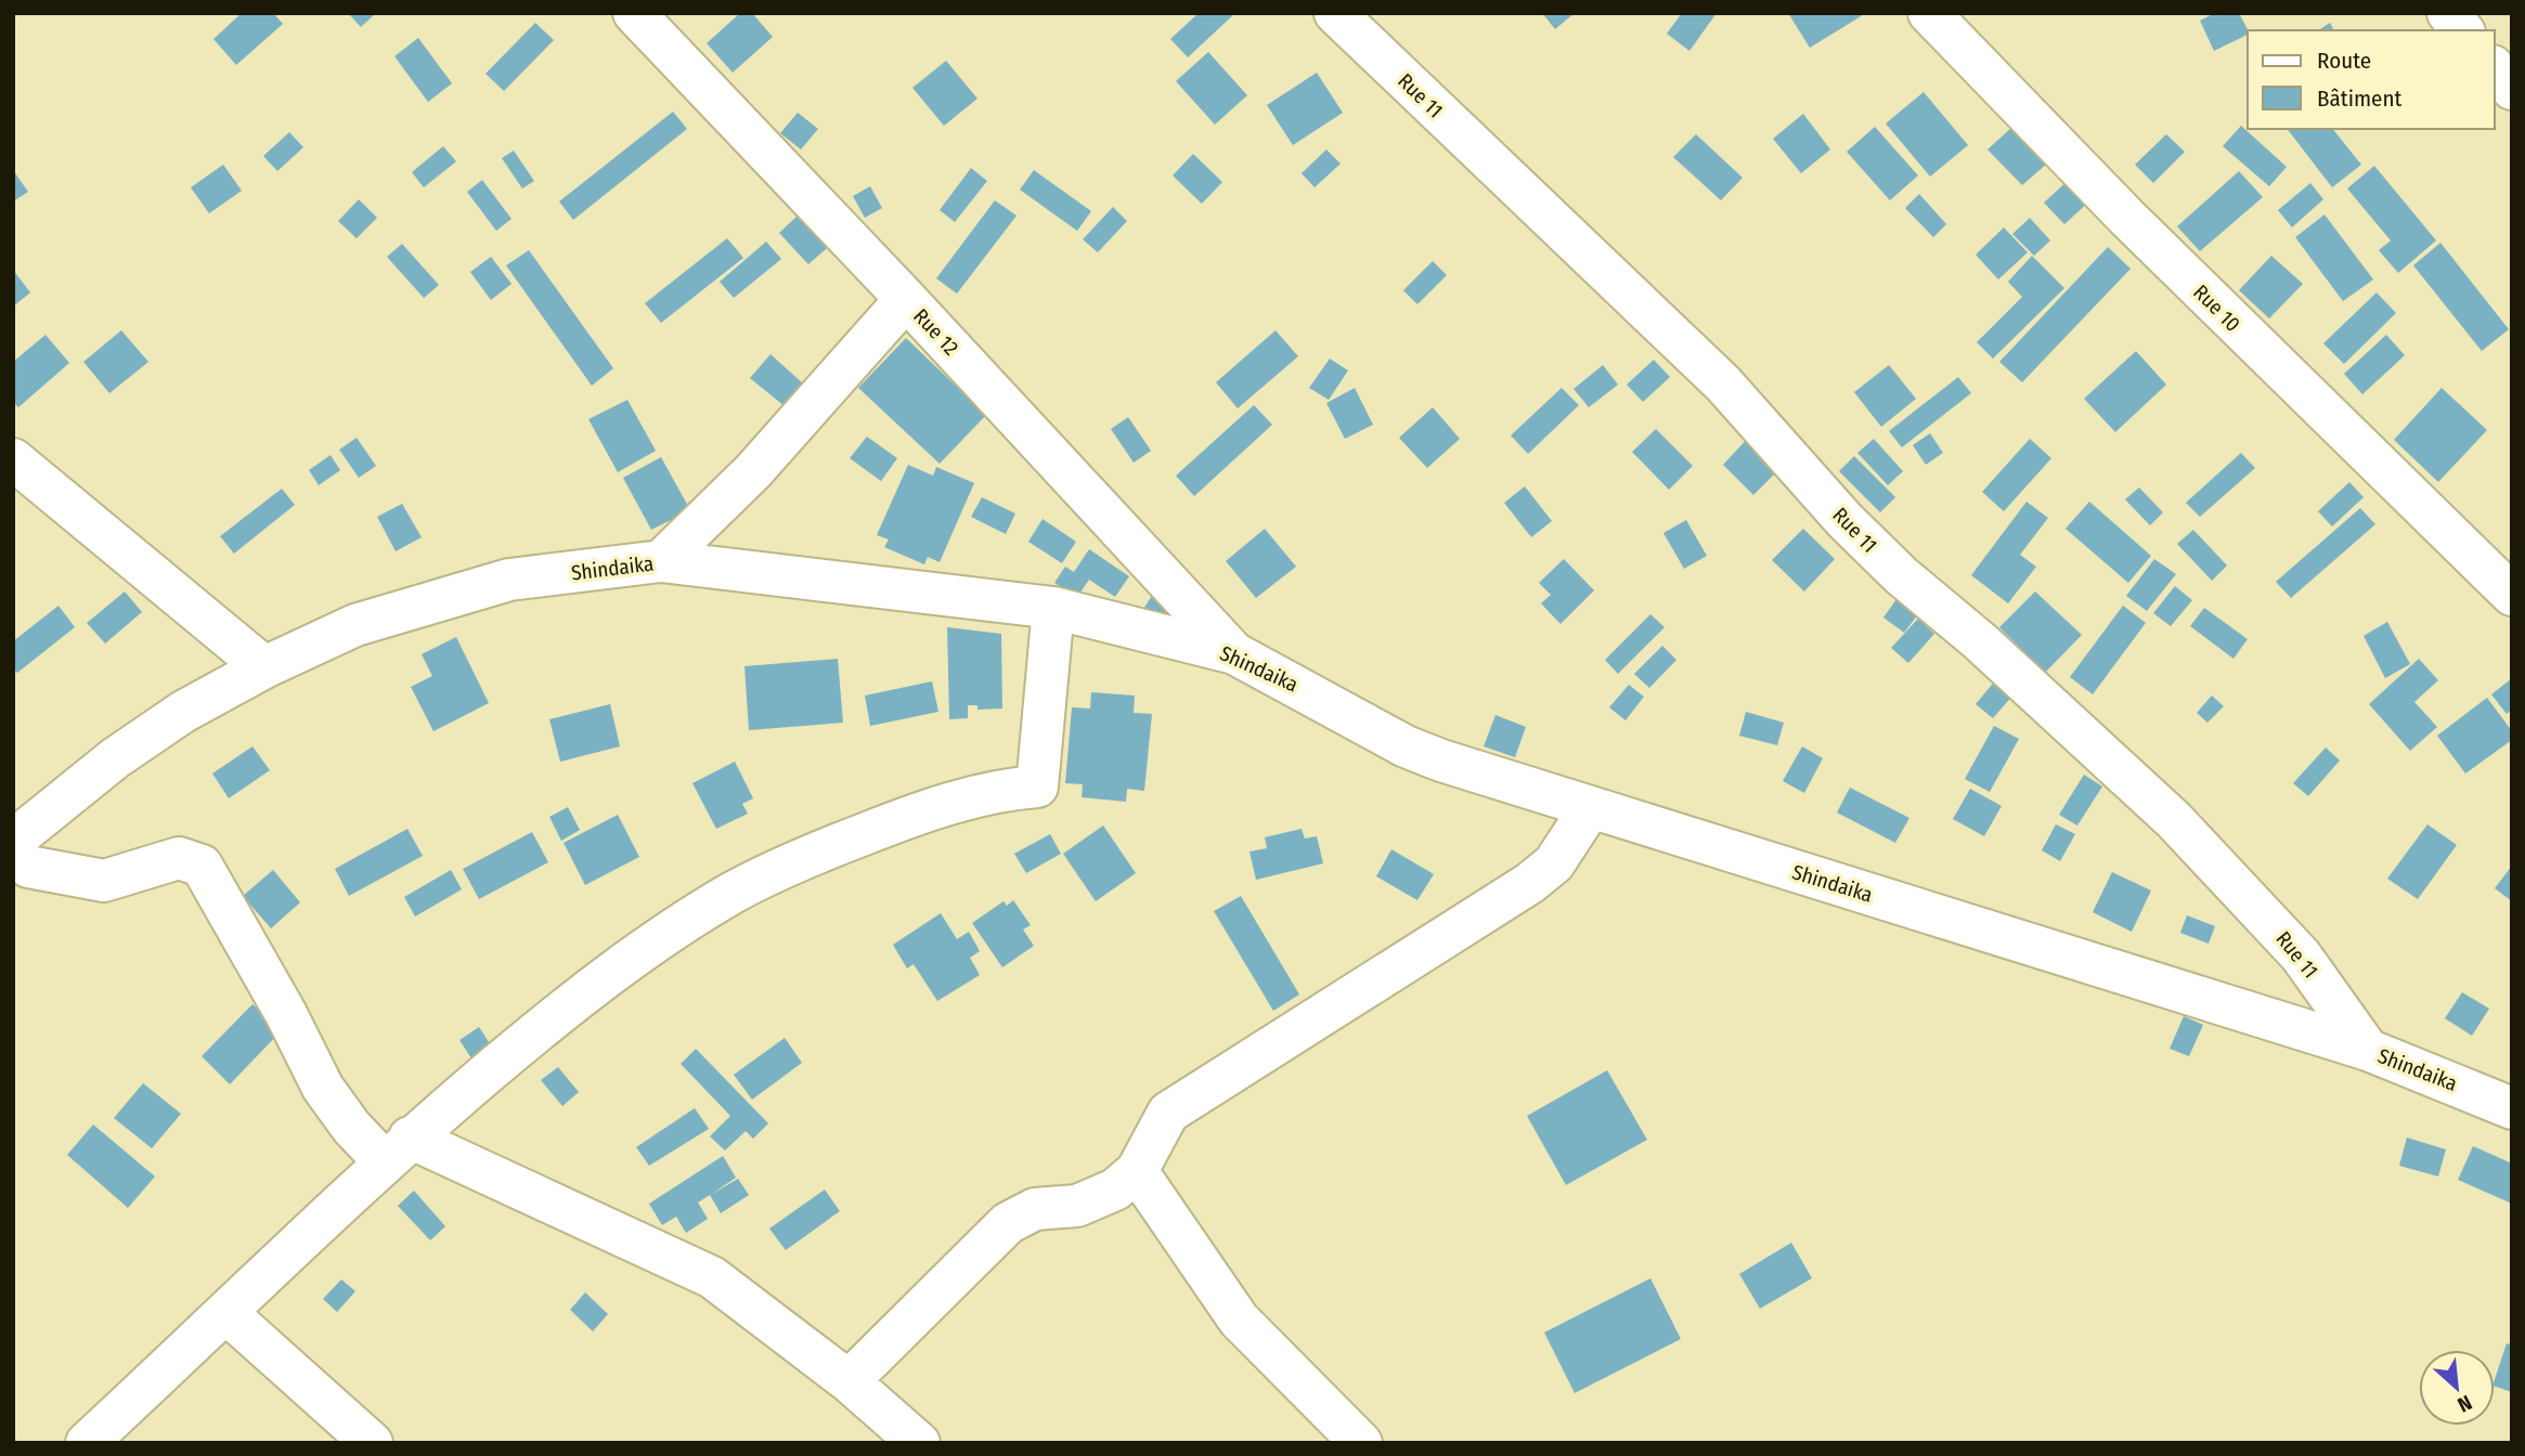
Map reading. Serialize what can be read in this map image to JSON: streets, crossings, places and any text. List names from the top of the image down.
{
  "streets": {
    "street": [
      "Rue 11",
      "Rue 10",
      "Rue 12",
      "Shindaika"
    ]
  },
  "crossings": [
    ["Rue 11", "Shindaika"],
    ["Rue 12", "Shindaika"]
  ],
  "legend": ["Route", "Bâtiment"],
  "north": "bottom right"
}
